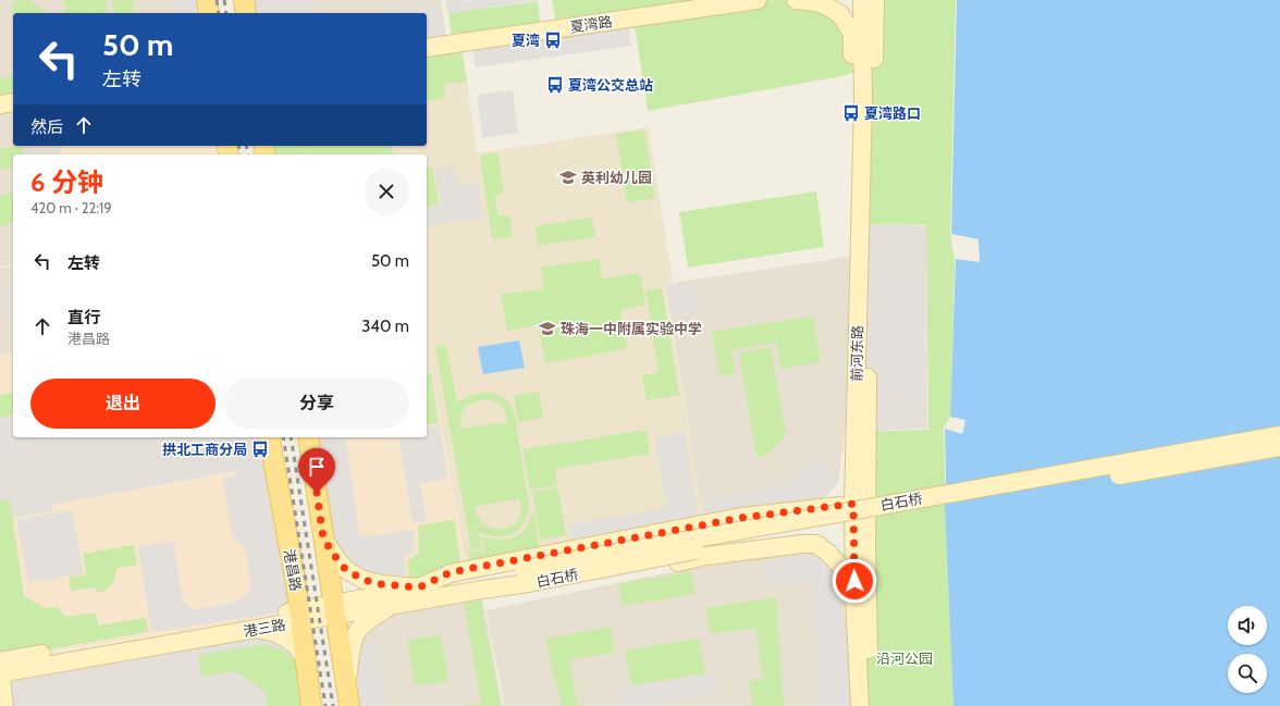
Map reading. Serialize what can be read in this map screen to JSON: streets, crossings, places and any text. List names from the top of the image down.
{
  "streets": {
    "main road": [
      "夏湾路",
      "前河东路",
      "白石桥",
      "港昌路",
      "港三路"
    ]
  },
  "crossings": [
    ["港昌路", "港三路"]
  ],
  "parks": ["沿河公园"],
  "places": {
    "bus stop": [
      "夏湾",
      "夏湾公交总站",
      "夏湾路口",
      "拱北工商分局"
    ],
    "school or university": ["英利幼儿园", "珠海一中附属实验中学"]
  },
  "page": {
    "turn": ["50 m", "左转"],
    "then": "然后",
    "heading": ["6 分钟", "420 m · 22:19"],
    "list": [
      {
        "name": "左转",
        "value": "50 m"
      },
      {
        "name": "直行",
        "note": "港昌路",
        "value": "340 m"
      }
    ],
    "buttons": ["退出", "分享"]
  }
}
